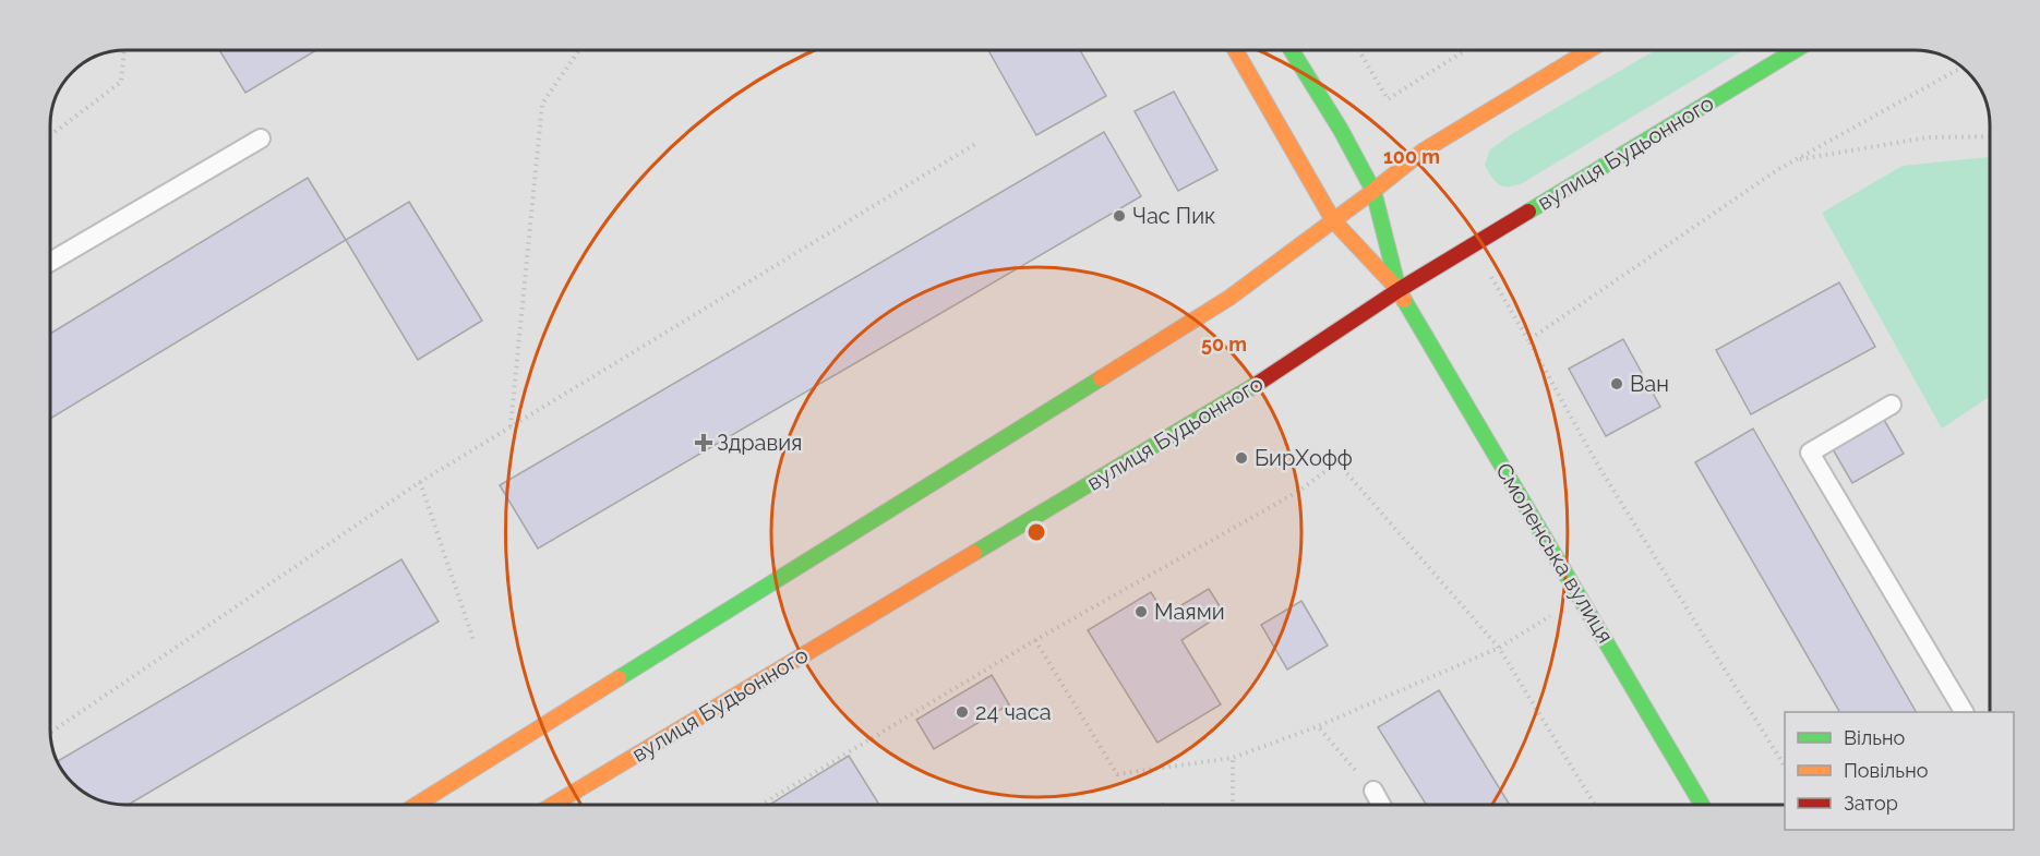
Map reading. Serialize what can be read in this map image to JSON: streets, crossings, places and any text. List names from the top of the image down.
{
  "streets": {
    "main road": ["вулиця Будьонного", "Смоленська вулиця"]
  },
  "crossings": [
    ["вулиця Будьонного", "Смоленська вулиця"]
  ],
  "places": {
    "other": [
      "Час Пик",
      "Ван",
      "БирХофф",
      "Маями",
      "24 часа"
    ],
    "health": ["Здравия"]
  },
  "legend": ["Вільно", "Повільно", "Затор"],
  "rings": ["100 m", "50 m"]
}
